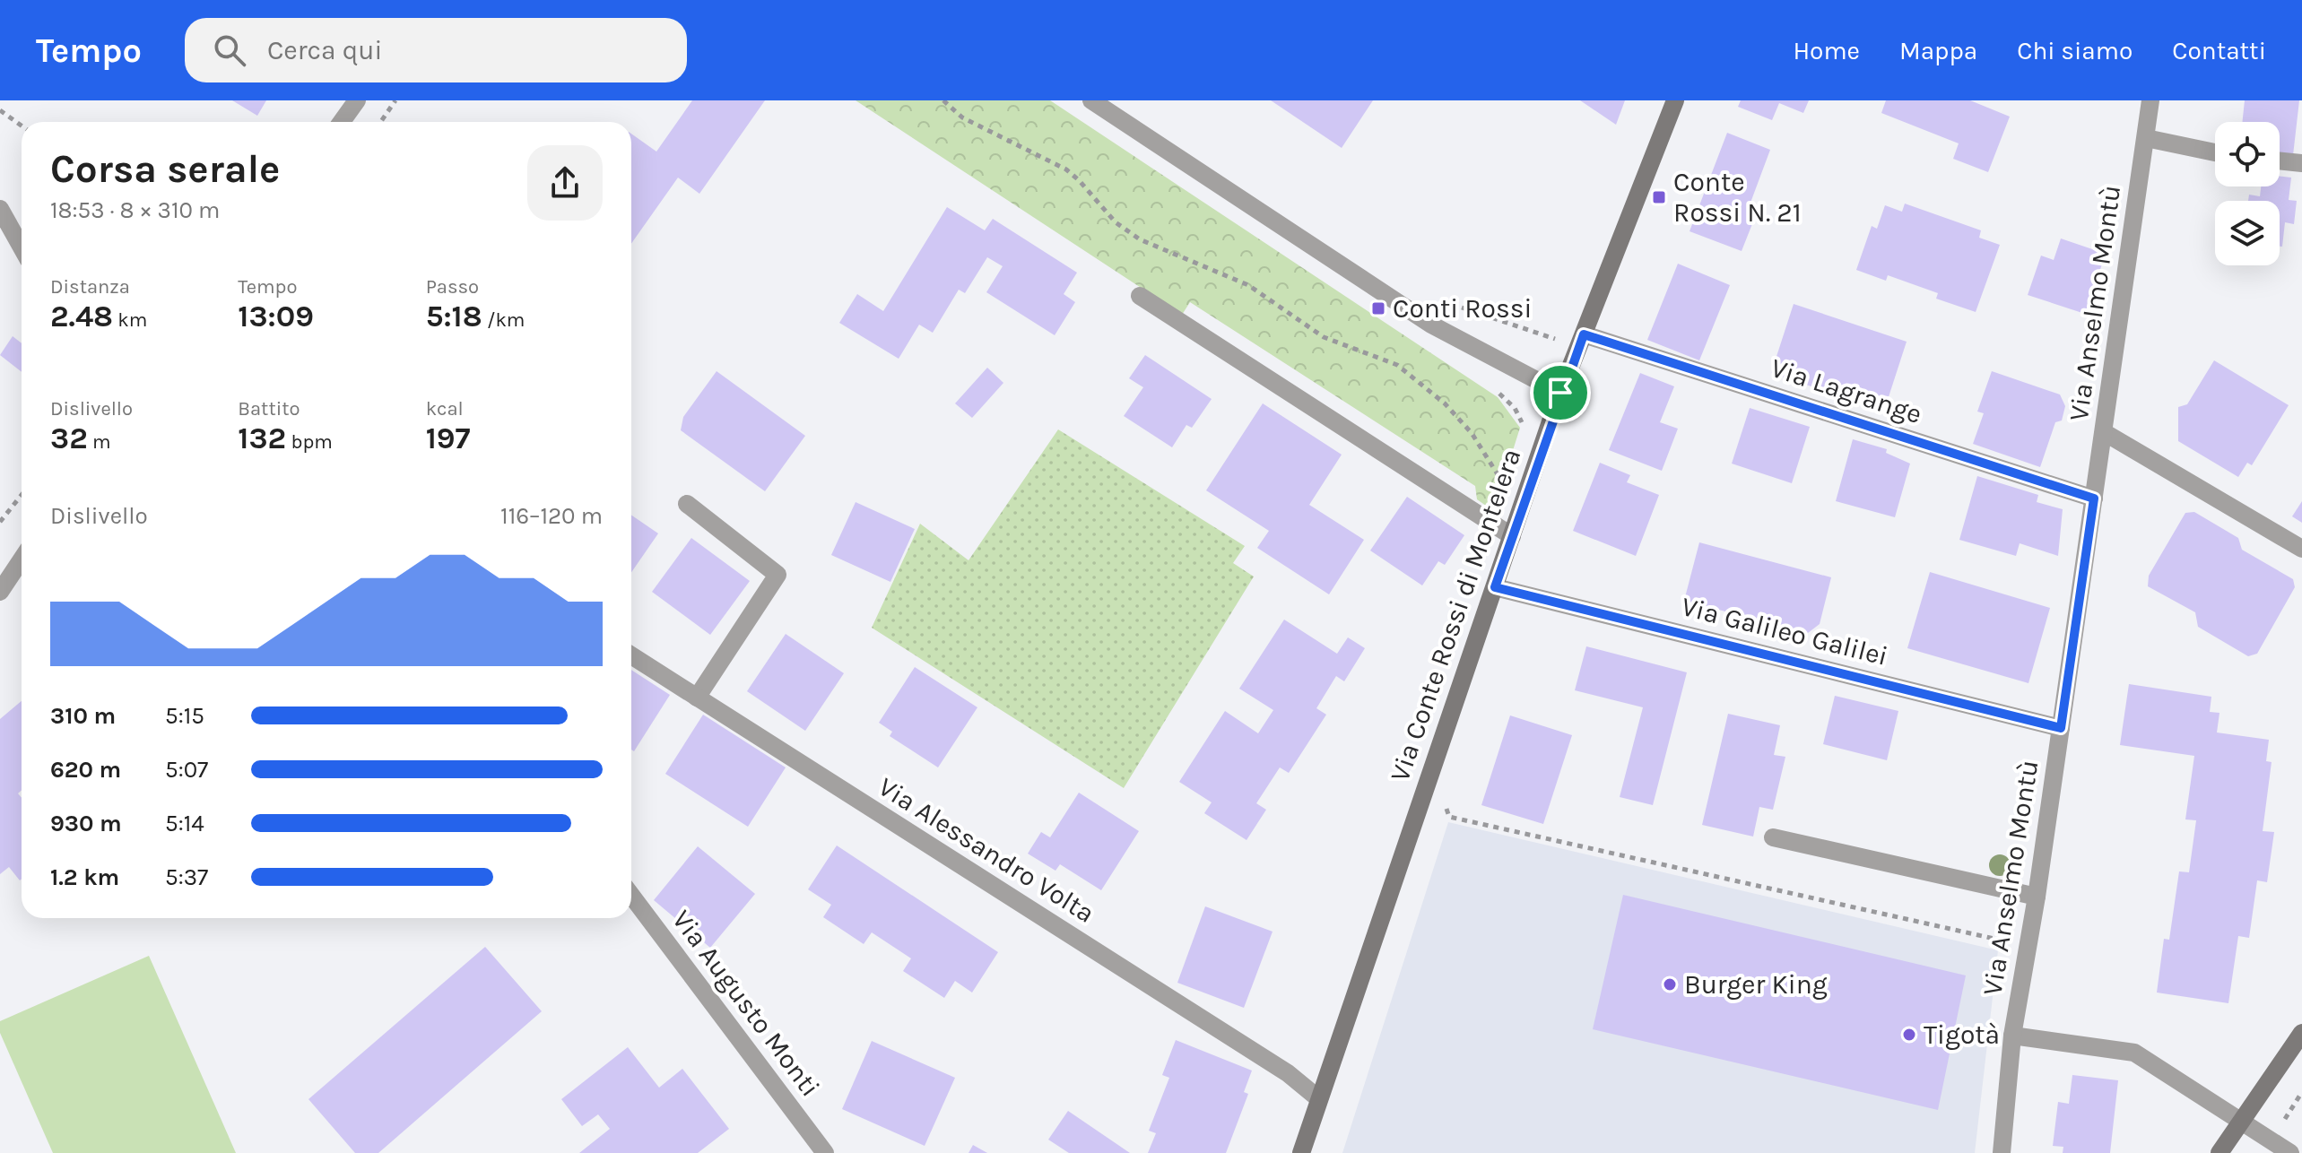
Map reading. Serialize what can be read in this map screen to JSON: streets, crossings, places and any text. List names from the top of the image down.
{
  "streets": {
    "street": [
      "Via Anselmo Montù",
      "Via Lagrange",
      "Via Conte Rossi di Montelera",
      "Via Galileo Galilei",
      "Via Alessandro Volta",
      "Via Augusto Monti"
    ]
  },
  "crossings": [
    ["Via Anselmo Montù", "Via Lagrange"],
    ["Via Anselmo Montù", "Via Galileo Galilei"],
    ["Via Lagrange", "Via Conte Rossi di Montelera"],
    ["Via Conte Rossi di Montelera", "Via Galileo Galilei"],
    ["Via Conte Rossi di Montelera", "Via Alessandro Volta"]
  ],
  "places": {
    "transit": ["Conte Rossi N. 21", "Conti Rossi"],
    "other": ["Burger King", "Tigotà"]
  },
  "page": {
    "header": "Tempo",
    "search": "Cerca qui",
    "nav": [
      "Home",
      "Mappa",
      "Chi siamo",
      "Contatti"
    ],
    "heading": ["Corsa serale", "18:53 · 8 × 310 m"],
    "stats": [
      ["Distanza", "2.48 km"],
      ["Tempo", "13:09"],
      ["Passo", "5:18 /km"],
      ["Dislivello", "32 m"],
      ["Battito", "132 bpm"],
      ["kcal", "197"]
    ],
    "chart": ["Dislivello", "116–120 m"],
    "list": [
      {
        "name": "310 m",
        "note": "5:15"
      },
      {
        "name": "620 m",
        "note": "5:07"
      },
      {
        "name": "930 m",
        "note": "5:14"
      },
      {
        "name": "1.2 km",
        "note": "5:37"
      }
    ]
  }
}
